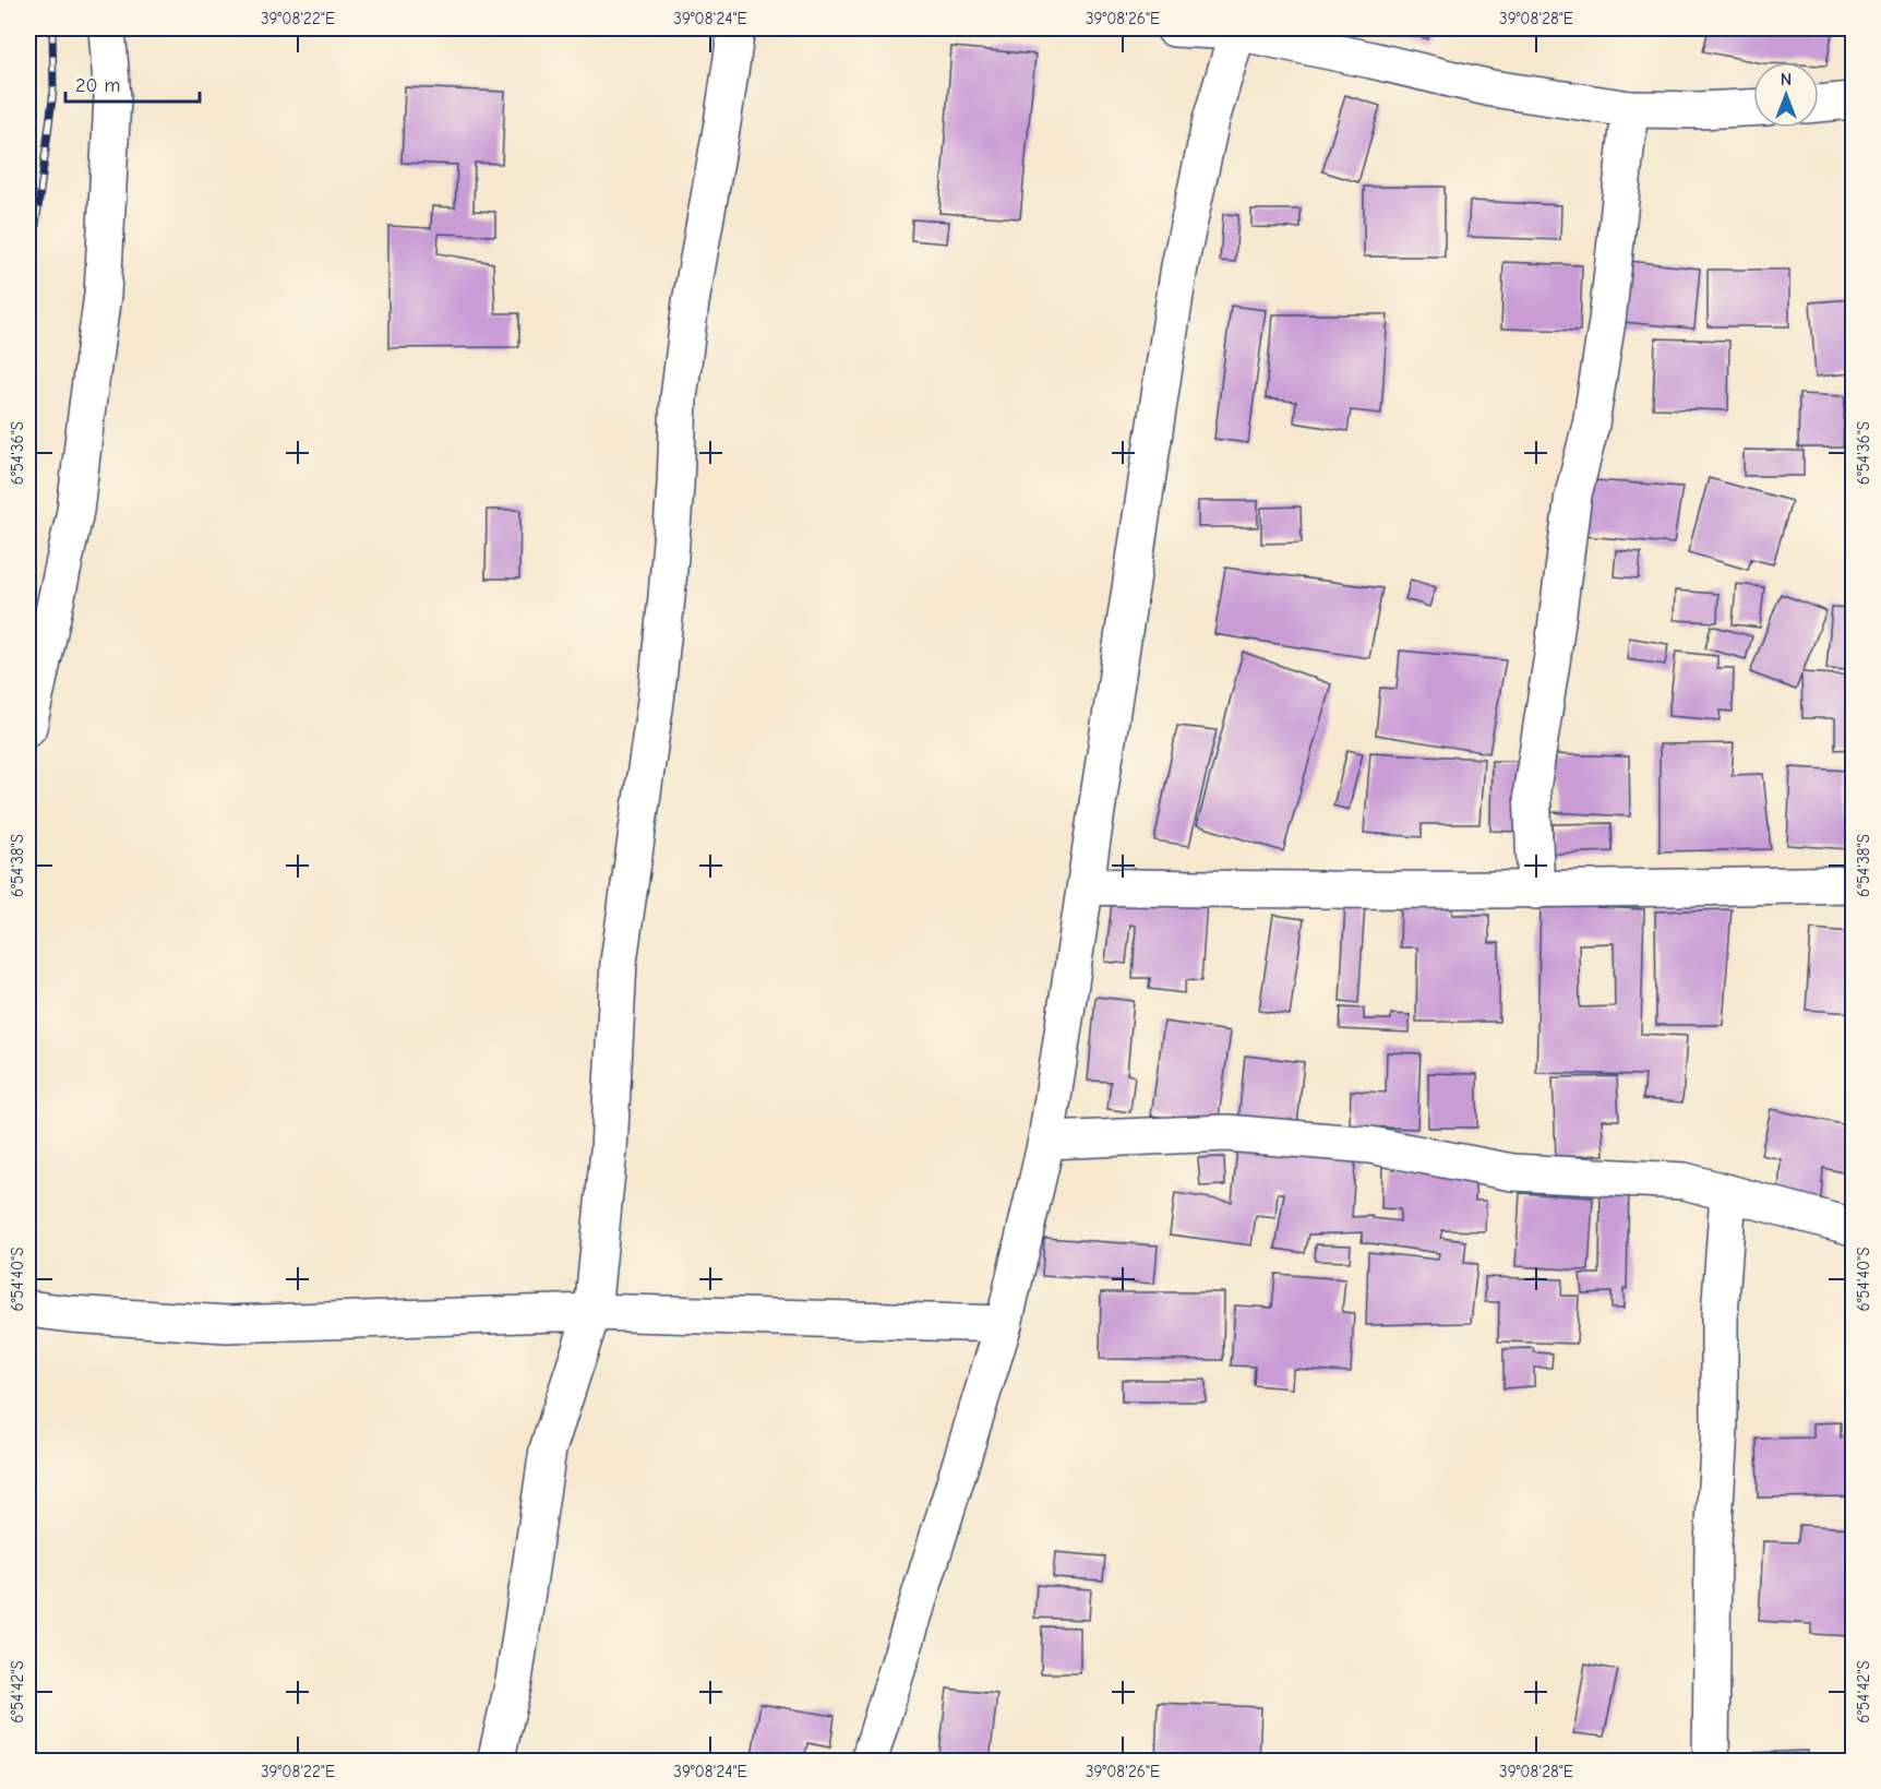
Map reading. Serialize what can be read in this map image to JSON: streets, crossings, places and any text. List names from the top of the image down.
{
  "scale_bar": "20 m",
  "north": "top",
  "coordinates": [
    "39°08'22\"E",
    "39°08'24\"E",
    "39°08'26\"E",
    "39°08'28\"E",
    "6°54'36\"S",
    "6°54'38\"S",
    "6°54'40\"S",
    "6°54'42\"S"
  ]
}
